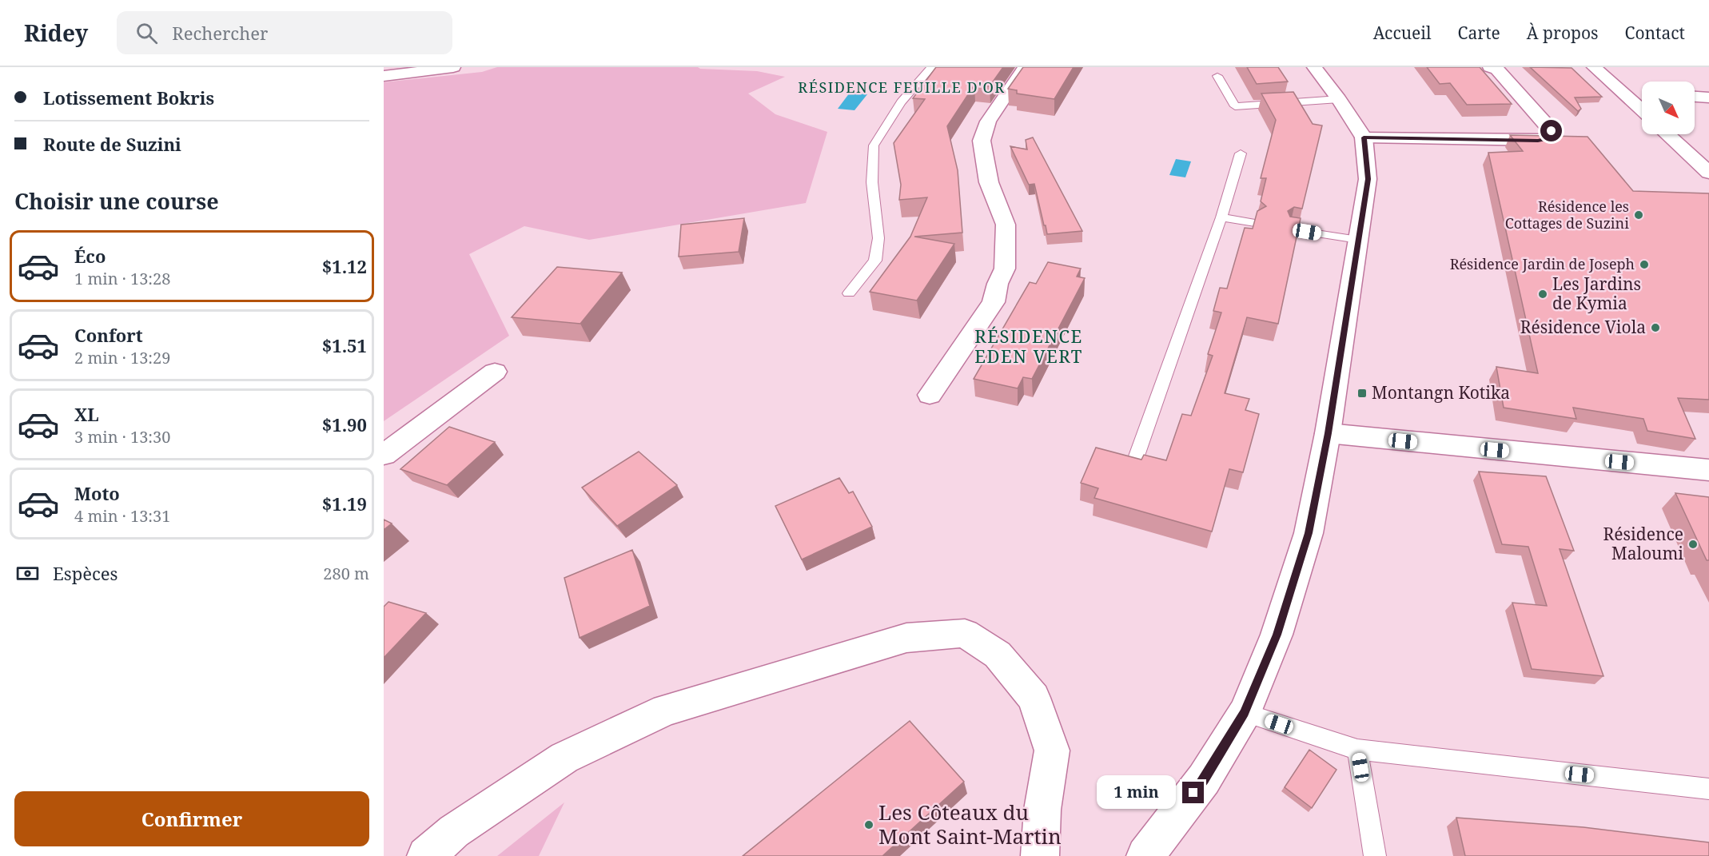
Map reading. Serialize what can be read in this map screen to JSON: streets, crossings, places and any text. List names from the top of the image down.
{
  "districts": ["RÉSIDENCE FEUILLE D'OR", "RÉSIDENCE EDEN VERT"],
  "places": {
    "other": [
      "Résidence les Cottages de Suzini",
      "Résidence Jardin de Joseph",
      "Les Jardins de Kymia",
      "Résidence Viola",
      "Résidence Maloumi",
      "Les Côteaux du Mont Saint-Martin"
    ],
    "transit": ["Montangn Kotika"]
  },
  "north": "bottom right",
  "page": {
    "header": "Ridey",
    "search": "Rechercher",
    "nav": [
      "Accueil",
      "Carte",
      "À propos",
      "Contact"
    ],
    "banner": ["Lotissement Bokris", "Route de Suzini"],
    "heading": "Choisir une course",
    "list": [
      {
        "name": "Éco",
        "note": "1 min · 13:28",
        "value": "$1.12"
      },
      {
        "name": "Confort",
        "note": "2 min · 13:29",
        "value": "$1.51"
      },
      {
        "name": "XL",
        "note": "3 min · 13:30",
        "value": "$1.90"
      },
      {
        "name": "Moto",
        "note": "4 min · 13:31",
        "value": "$1.19"
      }
    ],
    "pay": ["Espèces", "280 m"],
    "bubble": "1 min",
    "buttons": "Confirmer"
  }
}
